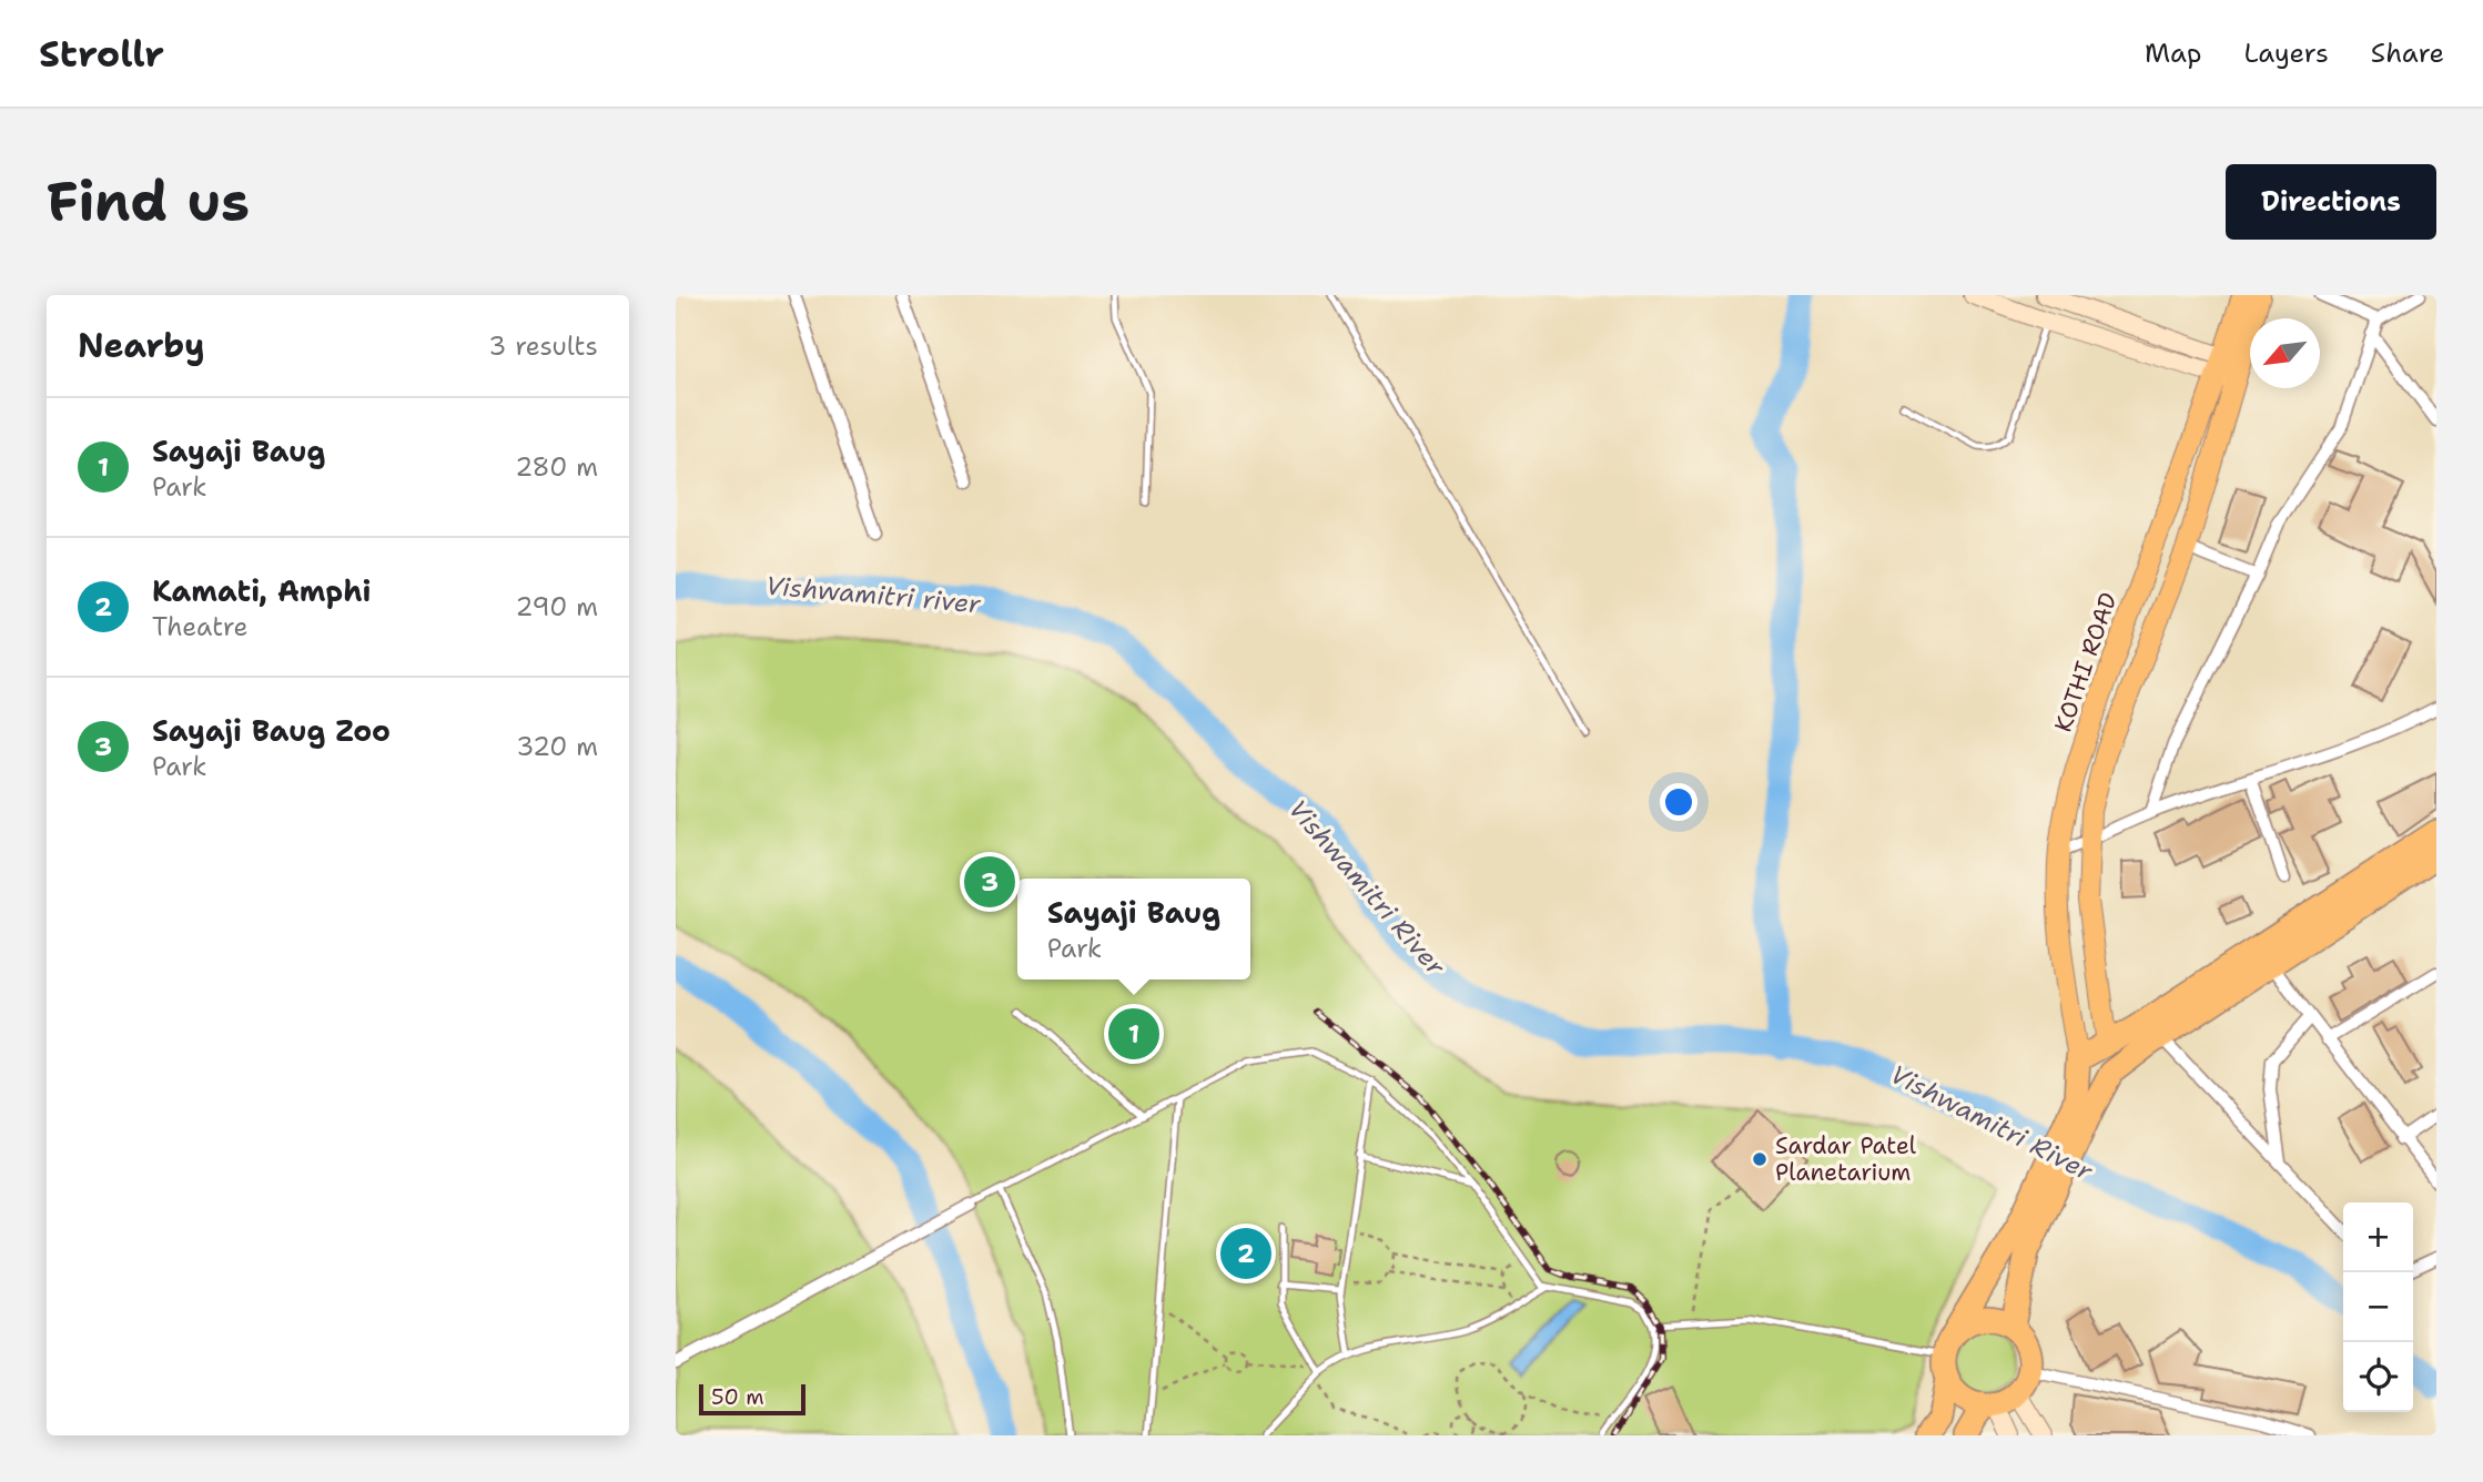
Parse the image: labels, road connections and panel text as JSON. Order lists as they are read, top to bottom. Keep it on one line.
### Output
{"streets":{"main road":["KOTHI ROAD"]},"water":["Vishwamitri river","Vishwamitri River"],"places":["Sardar Patel Planetarium"],"scale_bar":"50 m","north":"bottom left","page":{"header":"Strollr","nav":["Map","Layers","Share"],"buttons":"Directions","title":"Find us","heading":["Nearby","3 results"],"list":[{"mark":"1","name":"Sayaji Baug","note":"Park","value":"280 m"},{"mark":"2","name":"Kamati, Amphi","note":"Theatre","value":"290 m"},{"mark":"3","name":"Sayaji Baug Zoo","note":"Park","value":"320 m"}],"pins":["3","1","2"],"popup":["Sayaji Baug","Park"],"map_buttons":["+","−"],"scale":"50 m"}}
